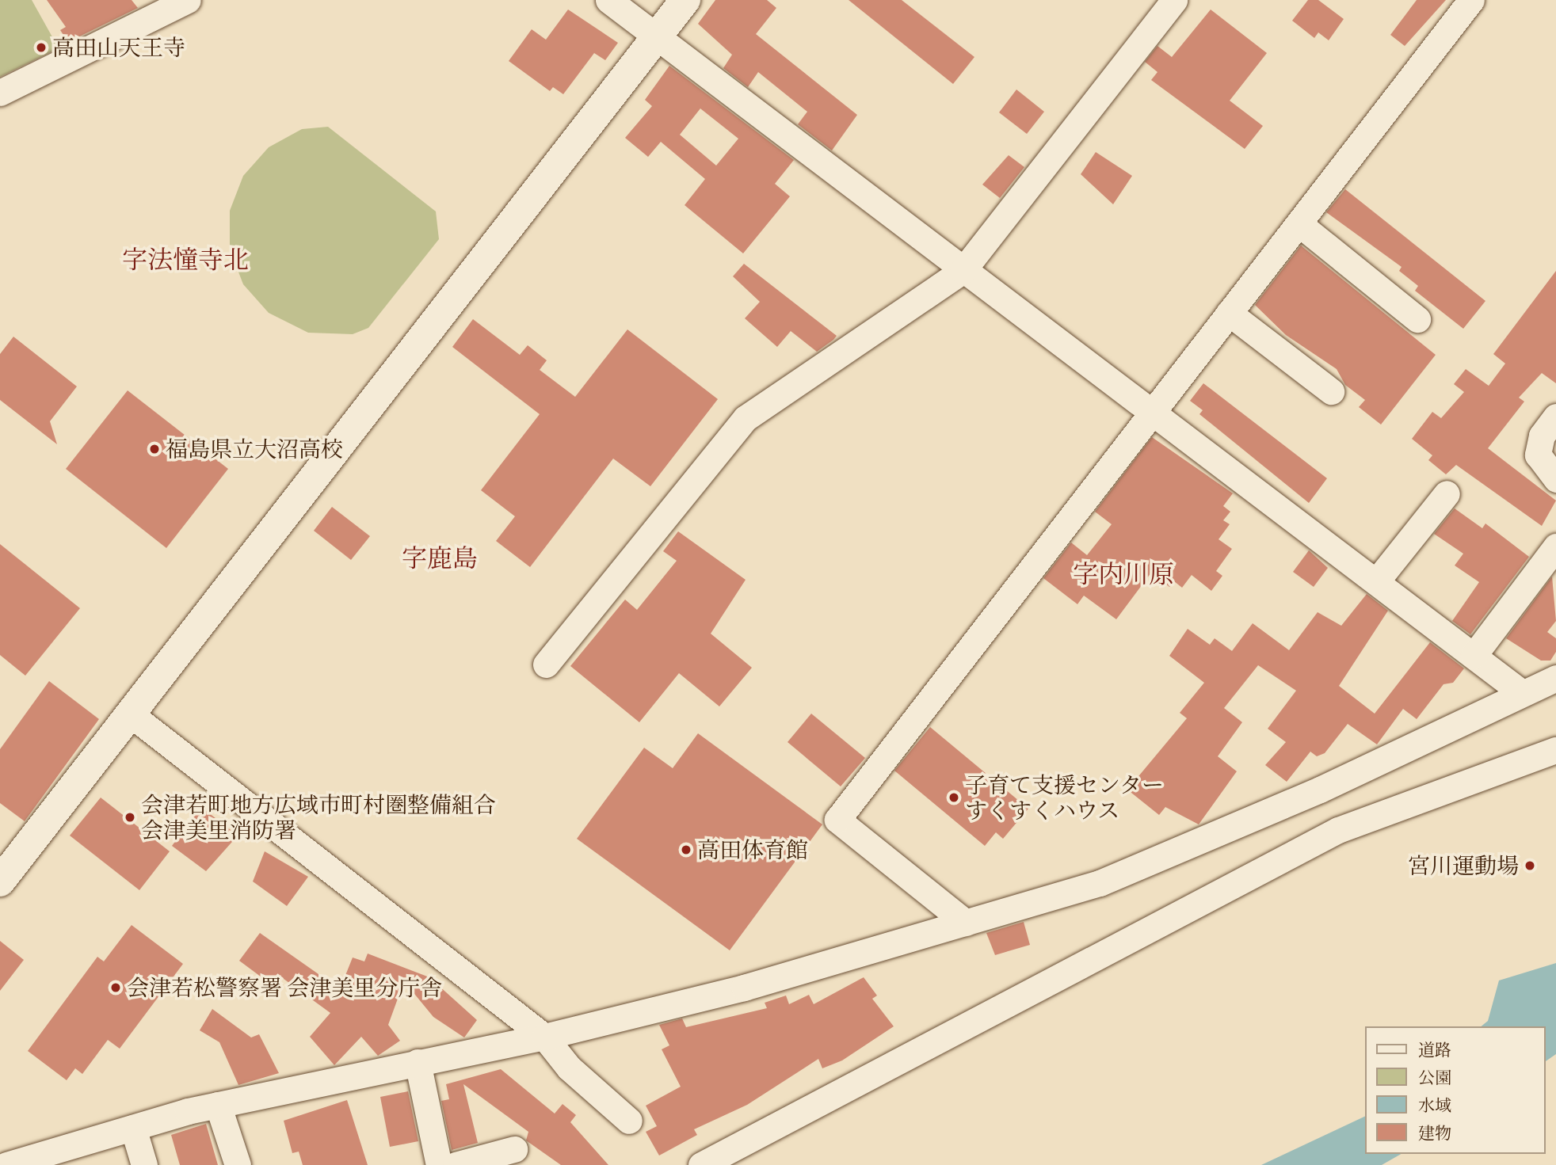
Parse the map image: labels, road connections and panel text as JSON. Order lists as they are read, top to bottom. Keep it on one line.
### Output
{"districts":["字法憧寺北","字鹿島","字内川原"],"places":["高田山天王寺","福島県立大沼高校","子育て支援センター すくすくハウス","会津若町地方広域市町村圏整備組合 会津美里消防署","高田体育館","宮川運動場","会津若松警察署 会津美里分庁舎"],"legend":["道路","公園","水域","建物"]}
